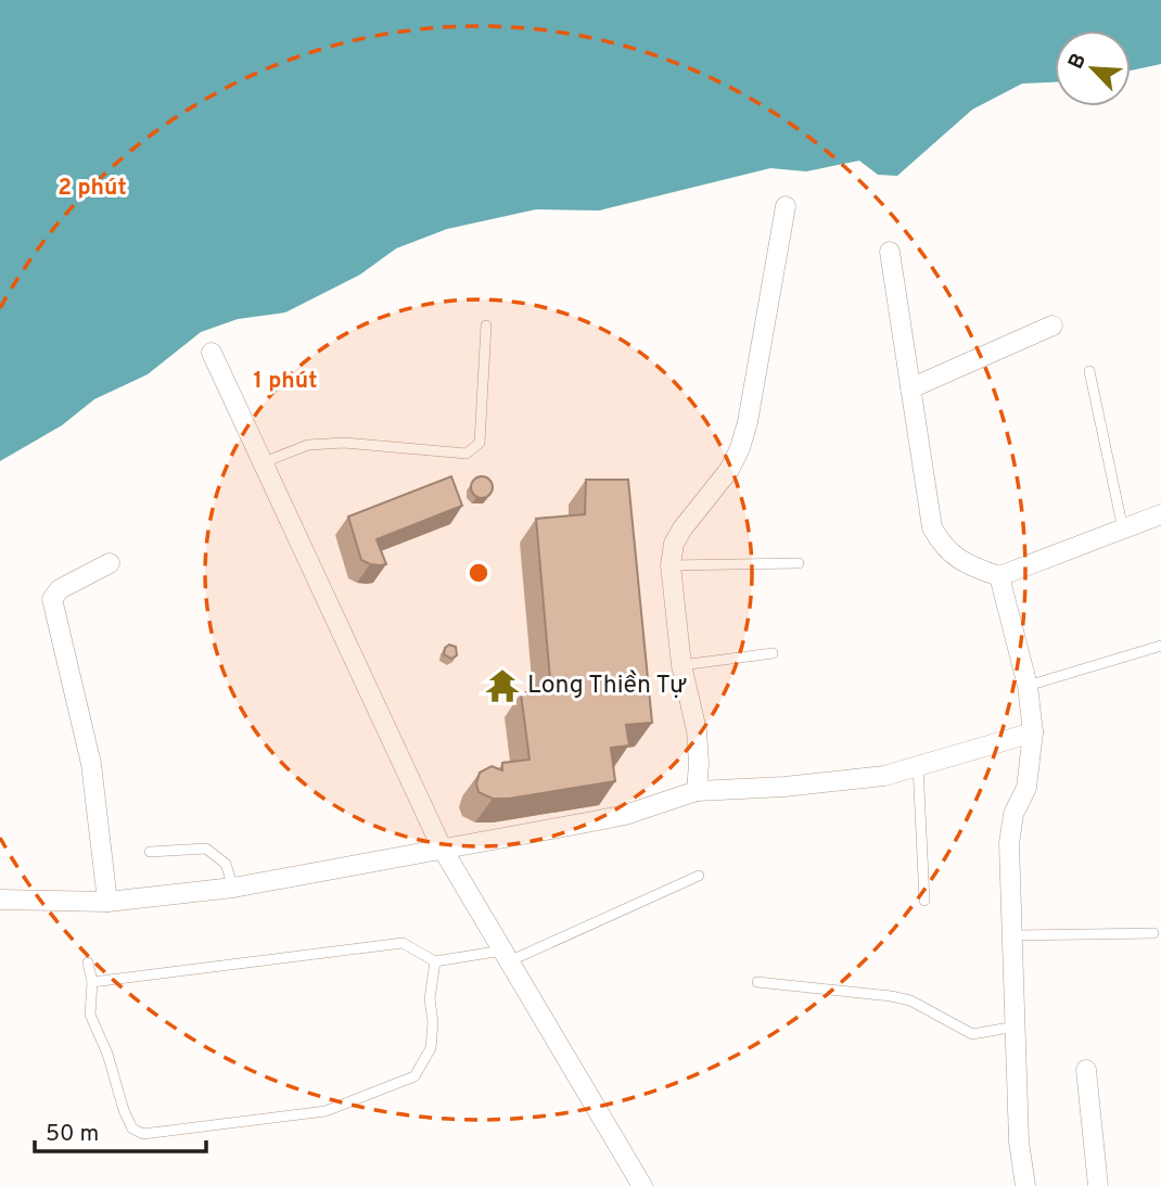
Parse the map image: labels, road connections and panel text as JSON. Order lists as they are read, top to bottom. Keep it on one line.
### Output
{"places":{"temple":["Long Thiền Tự"]},"scale_bar":"50 m","north":"top left","rings":["2 phút","1 phút"]}
